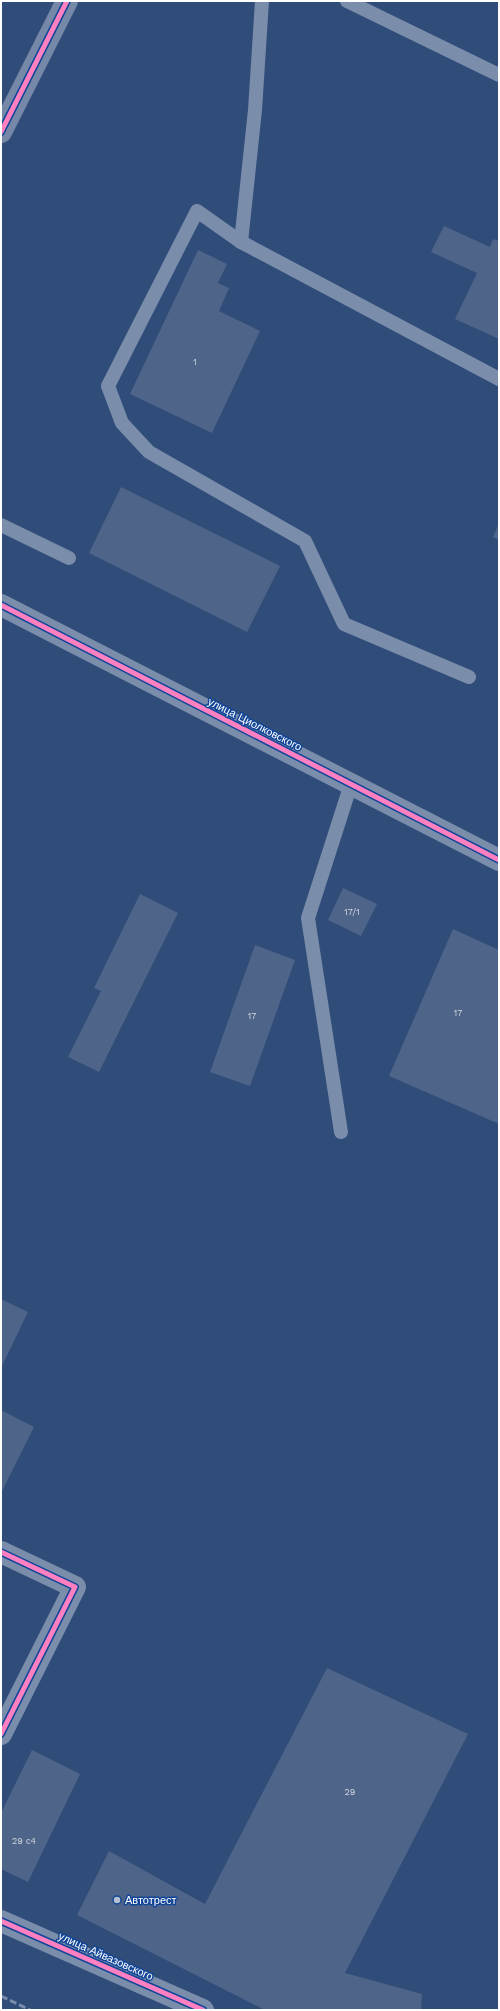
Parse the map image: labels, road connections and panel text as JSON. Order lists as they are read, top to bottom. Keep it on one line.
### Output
{"streets":{"street":["улица Циолковского","улица Айвазовского"]},"places":["Автотрест"],"house_numbers":["1","17/1","17","17","29","29 с4"]}
